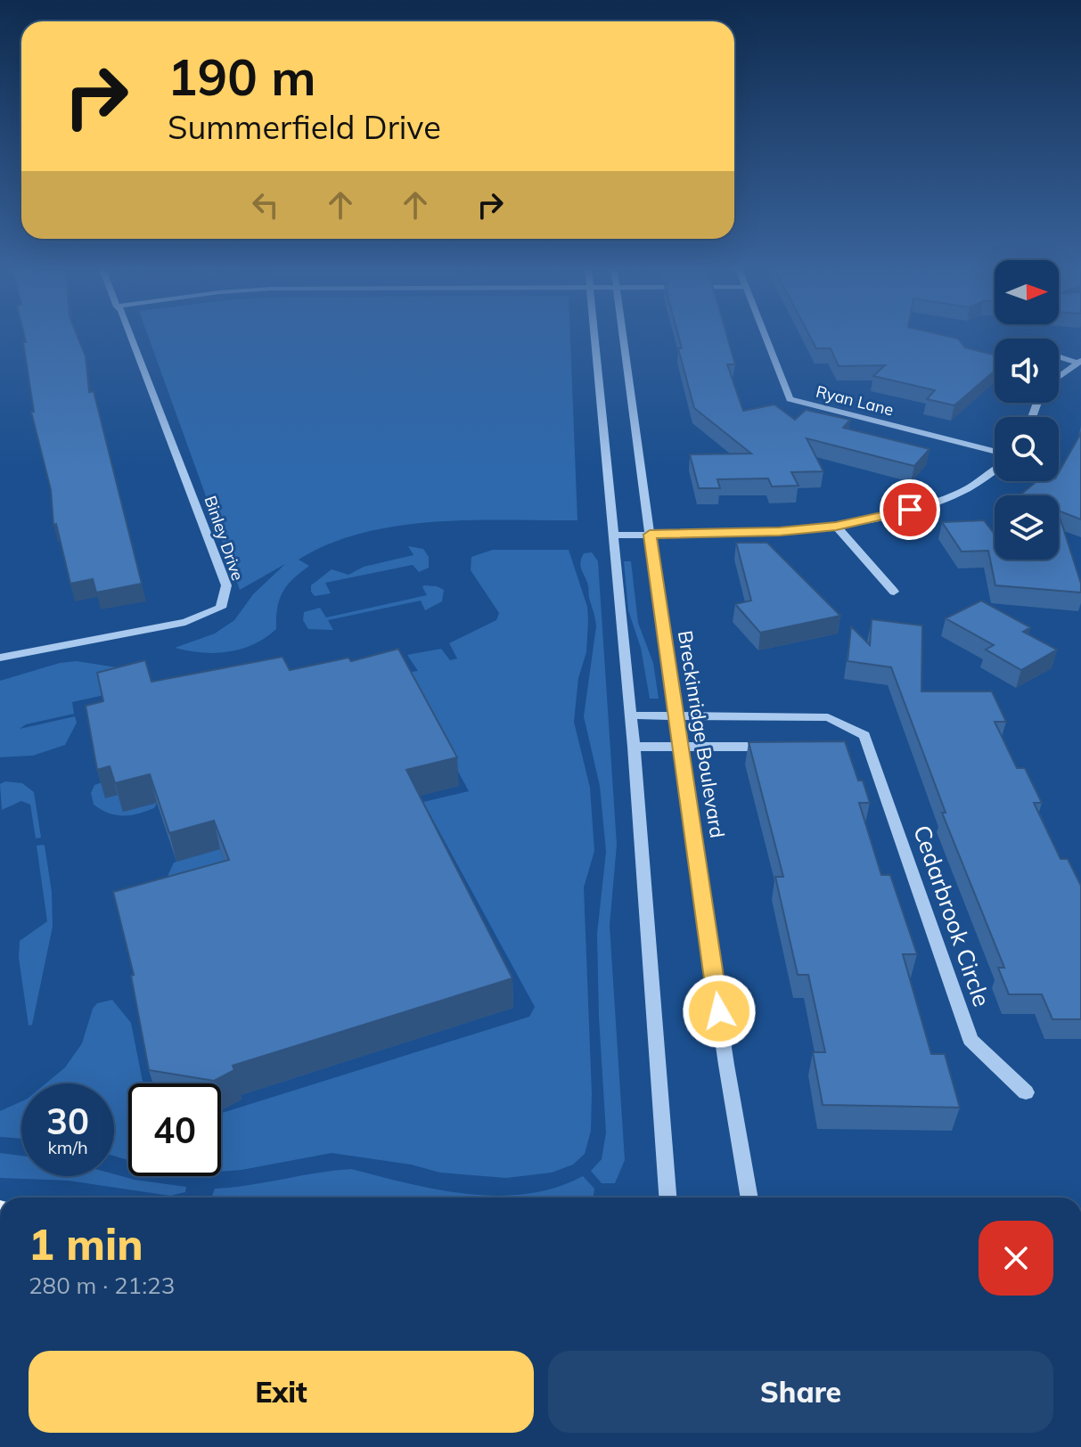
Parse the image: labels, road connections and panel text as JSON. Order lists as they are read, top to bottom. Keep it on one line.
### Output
{"streets":{"street":["Ryan Lane","Binley Drive","Breckinridge Boulevard","Cedarbrook Circle"]},"crossings":[["Breckinridge Boulevard","Cedarbrook Circle"]],"north":"right","page":{"turn":["190 m","Summerfield Drive"],"speed":"30 km/h","limit":"40","heading":["1 min","280 m · 21:23"],"buttons":["Exit","Share"]}}
